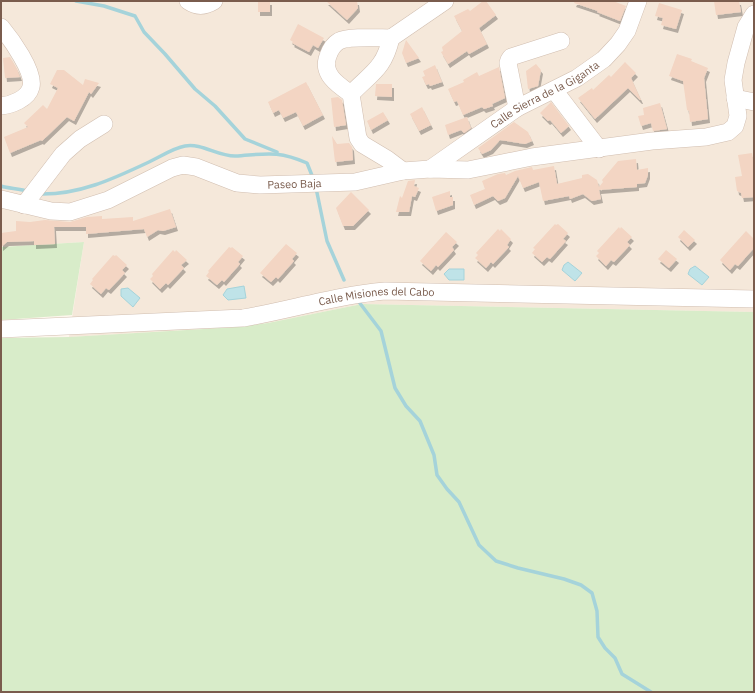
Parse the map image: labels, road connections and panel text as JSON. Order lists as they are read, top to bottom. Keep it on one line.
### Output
{"streets":{"street":["Calle Sierra de la Giganta","Paseo Baja","Calle Misiones del Cabo"]},"crossings":[["Calle Sierra de la Giganta","Paseo Baja"]]}
